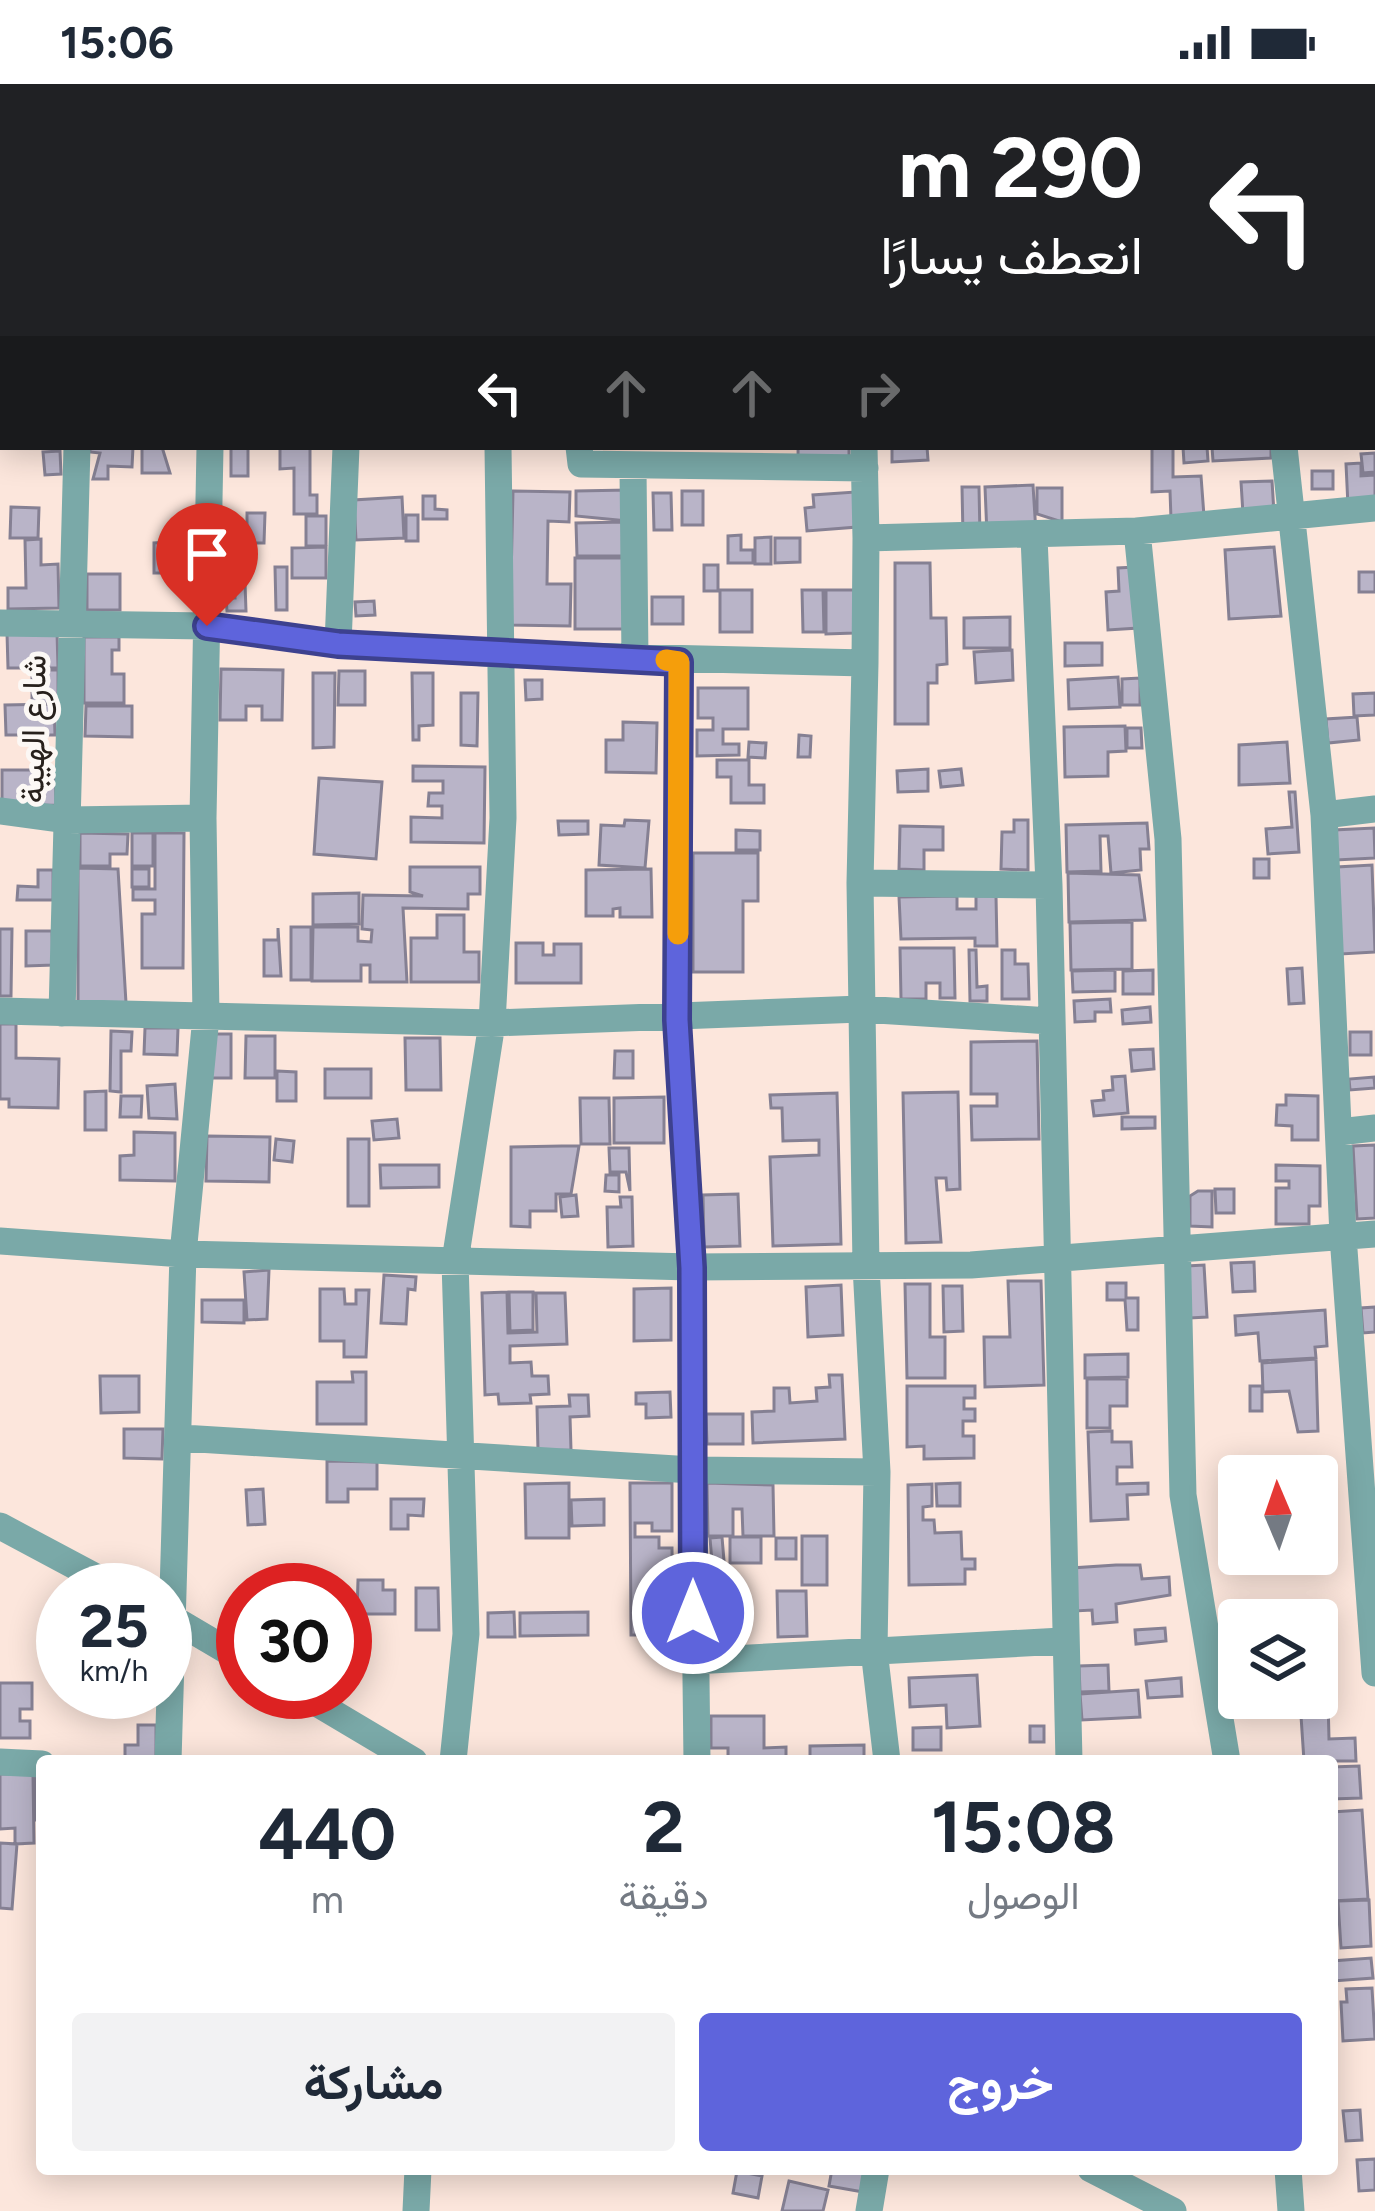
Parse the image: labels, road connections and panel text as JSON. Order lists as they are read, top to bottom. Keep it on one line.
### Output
{"streets":{"street":["شارع الهيبة"]},"north":"top","page":{"status":"15:06","turn":["290 m","انعطف يسارًا"],"speed":"25 km/h","limit":"30","eta":["15:08","الوصول","2","دقيقة","440","m"],"buttons":["خروج","مشاركة"]}}
